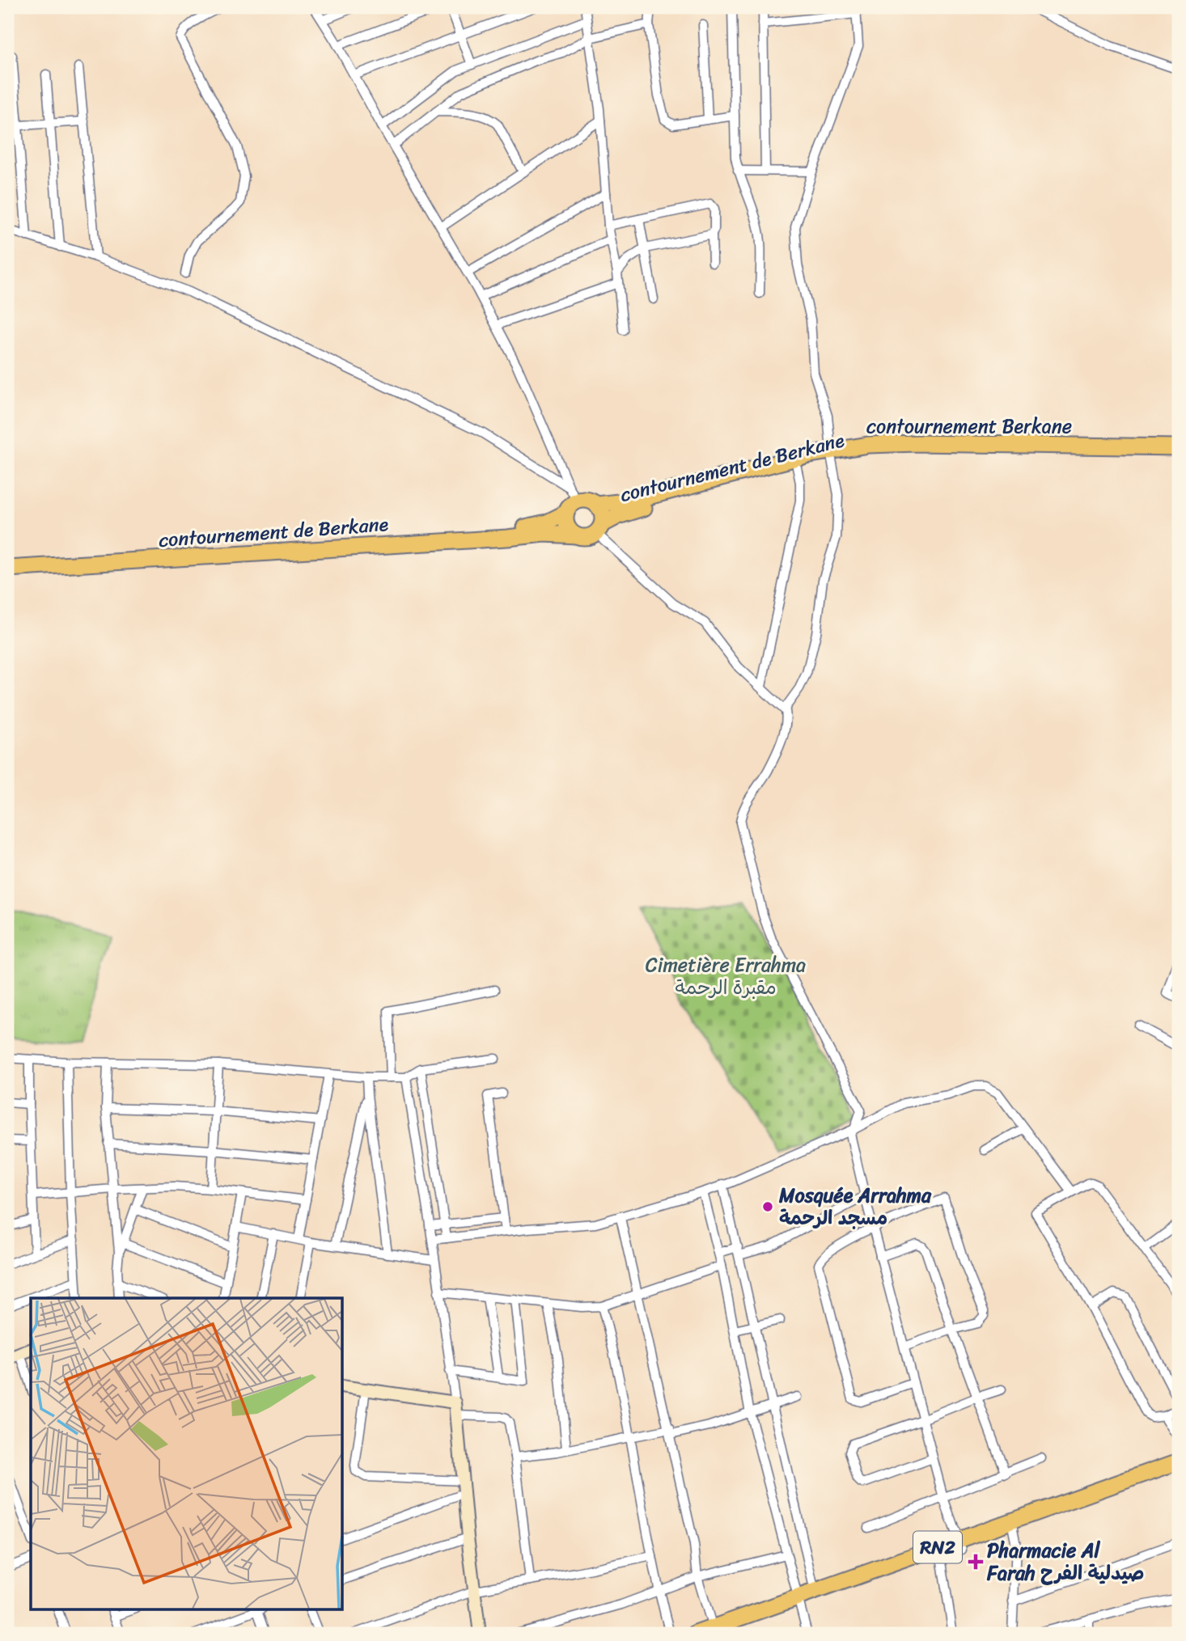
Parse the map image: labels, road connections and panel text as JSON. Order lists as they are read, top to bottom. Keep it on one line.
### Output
{"streets":{"highway":["contournement Berkane","contournement de Berkane","RN2"]},"crossings":[["contournement Berkane","contournement de Berkane"]],"parks":["Cimetière Errahma مقبرة الرحمة"],"places":{"other":["Mosquée Arrahma مسجد الرحمة"],"health":["Pharmacie Al Farah صيدلية الفرح"]}}
